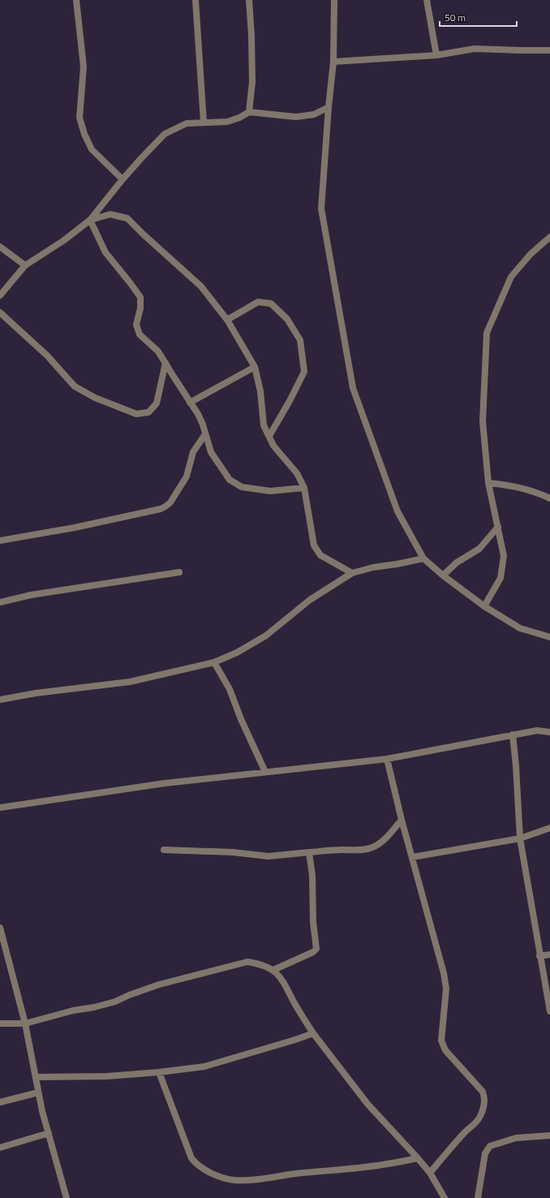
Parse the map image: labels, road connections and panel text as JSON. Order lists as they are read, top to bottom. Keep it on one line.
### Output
{"scale_bar":"50 m"}
